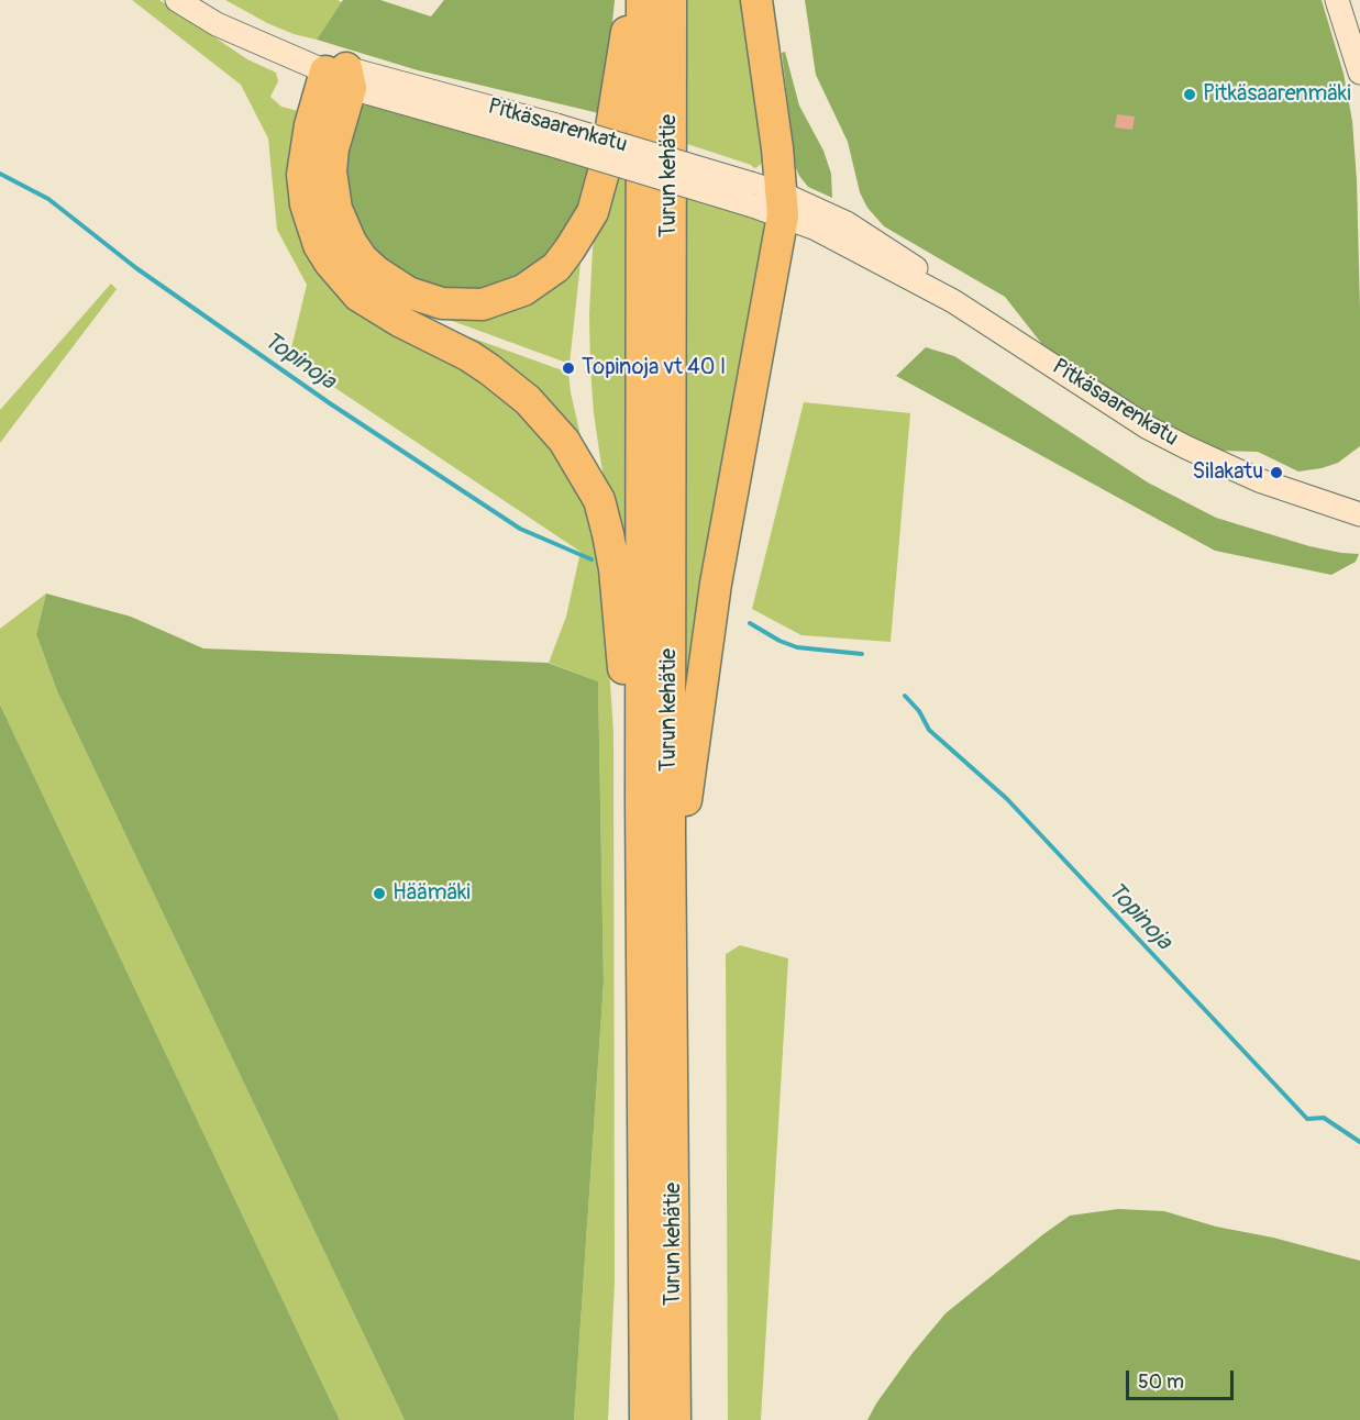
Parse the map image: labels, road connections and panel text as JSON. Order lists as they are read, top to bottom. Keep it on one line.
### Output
{"streets":{"highway":["Turun kehätie"],"street":["Pitkäsaarenkatu"]},"water":["Topinoja"],"places":["Pitkäsaarenmäki","Topinoja vt 40 I","Silakatu","Häämäki"],"scale_bar":"50 m"}
